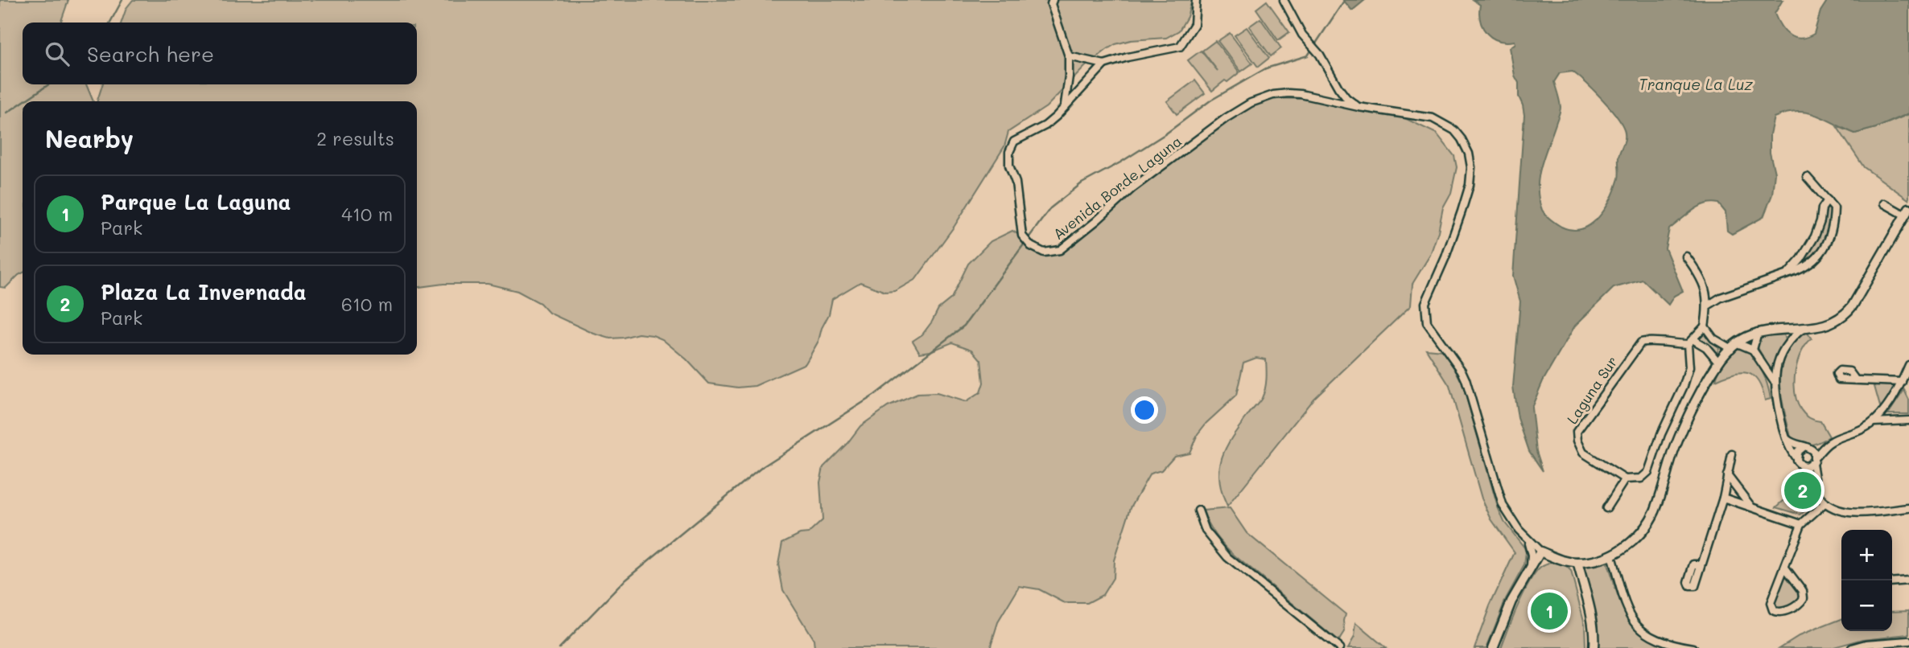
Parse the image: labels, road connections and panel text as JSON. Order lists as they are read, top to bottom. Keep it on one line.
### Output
{"streets":{"street":["Avenida Borde Laguna","Laguna Sur"]},"water":["Tranque La Luz"],"page":{"search":"Search here","heading":["Nearby","2 results"],"list":[{"mark":"1","name":"Parque La Laguna","note":"Park","value":"410 m"},{"mark":"2","name":"Plaza La Invernada","note":"Park","value":"610 m"}],"pins":["2","1"],"map_buttons":["+","−"]}}
